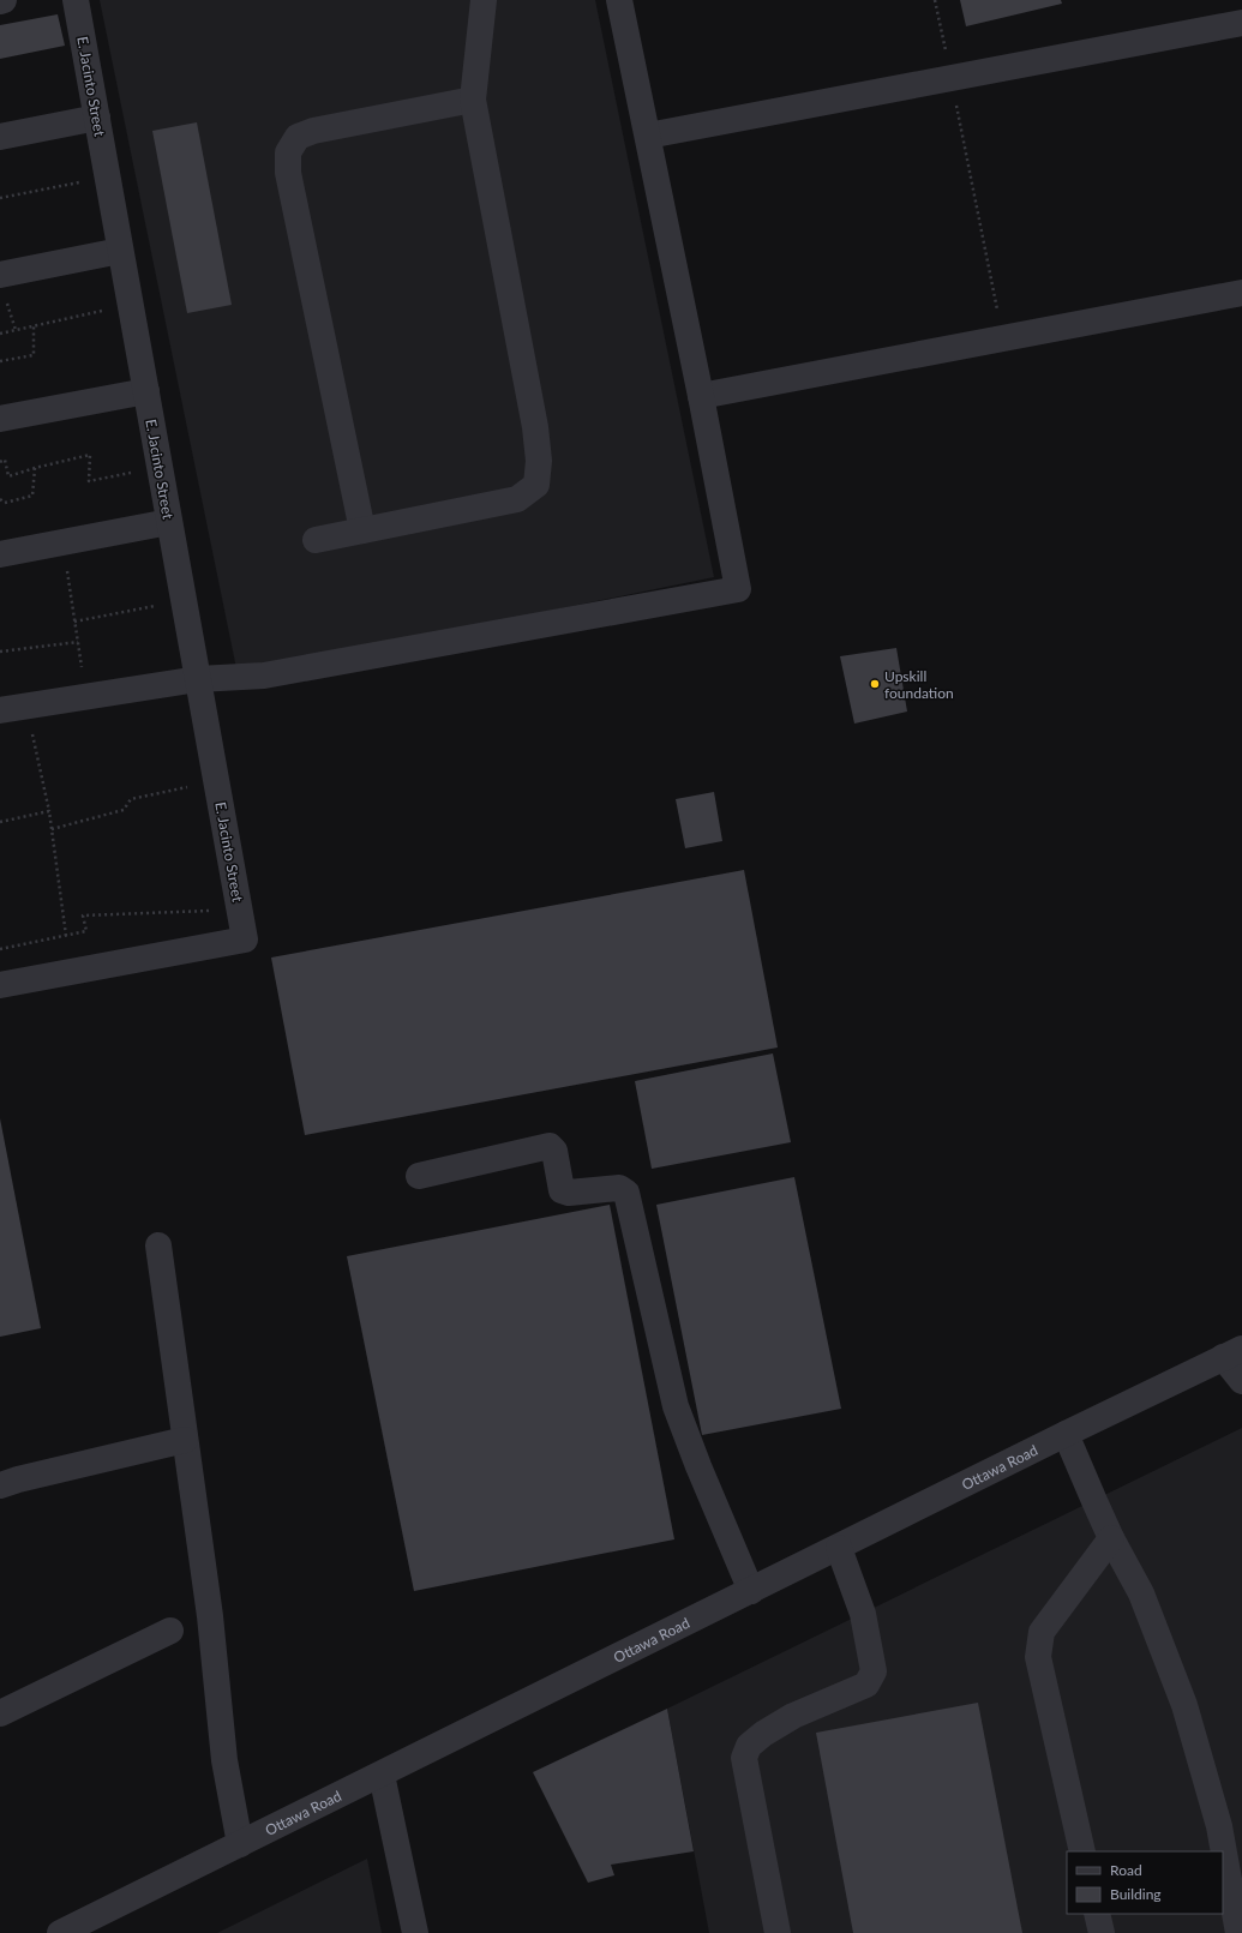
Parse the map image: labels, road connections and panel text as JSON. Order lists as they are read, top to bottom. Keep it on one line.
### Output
{"streets":{"street":["E. Jacinto Street","Ottawa Road"]},"places":["Upskill foundation"],"legend":["Road","Building"]}
